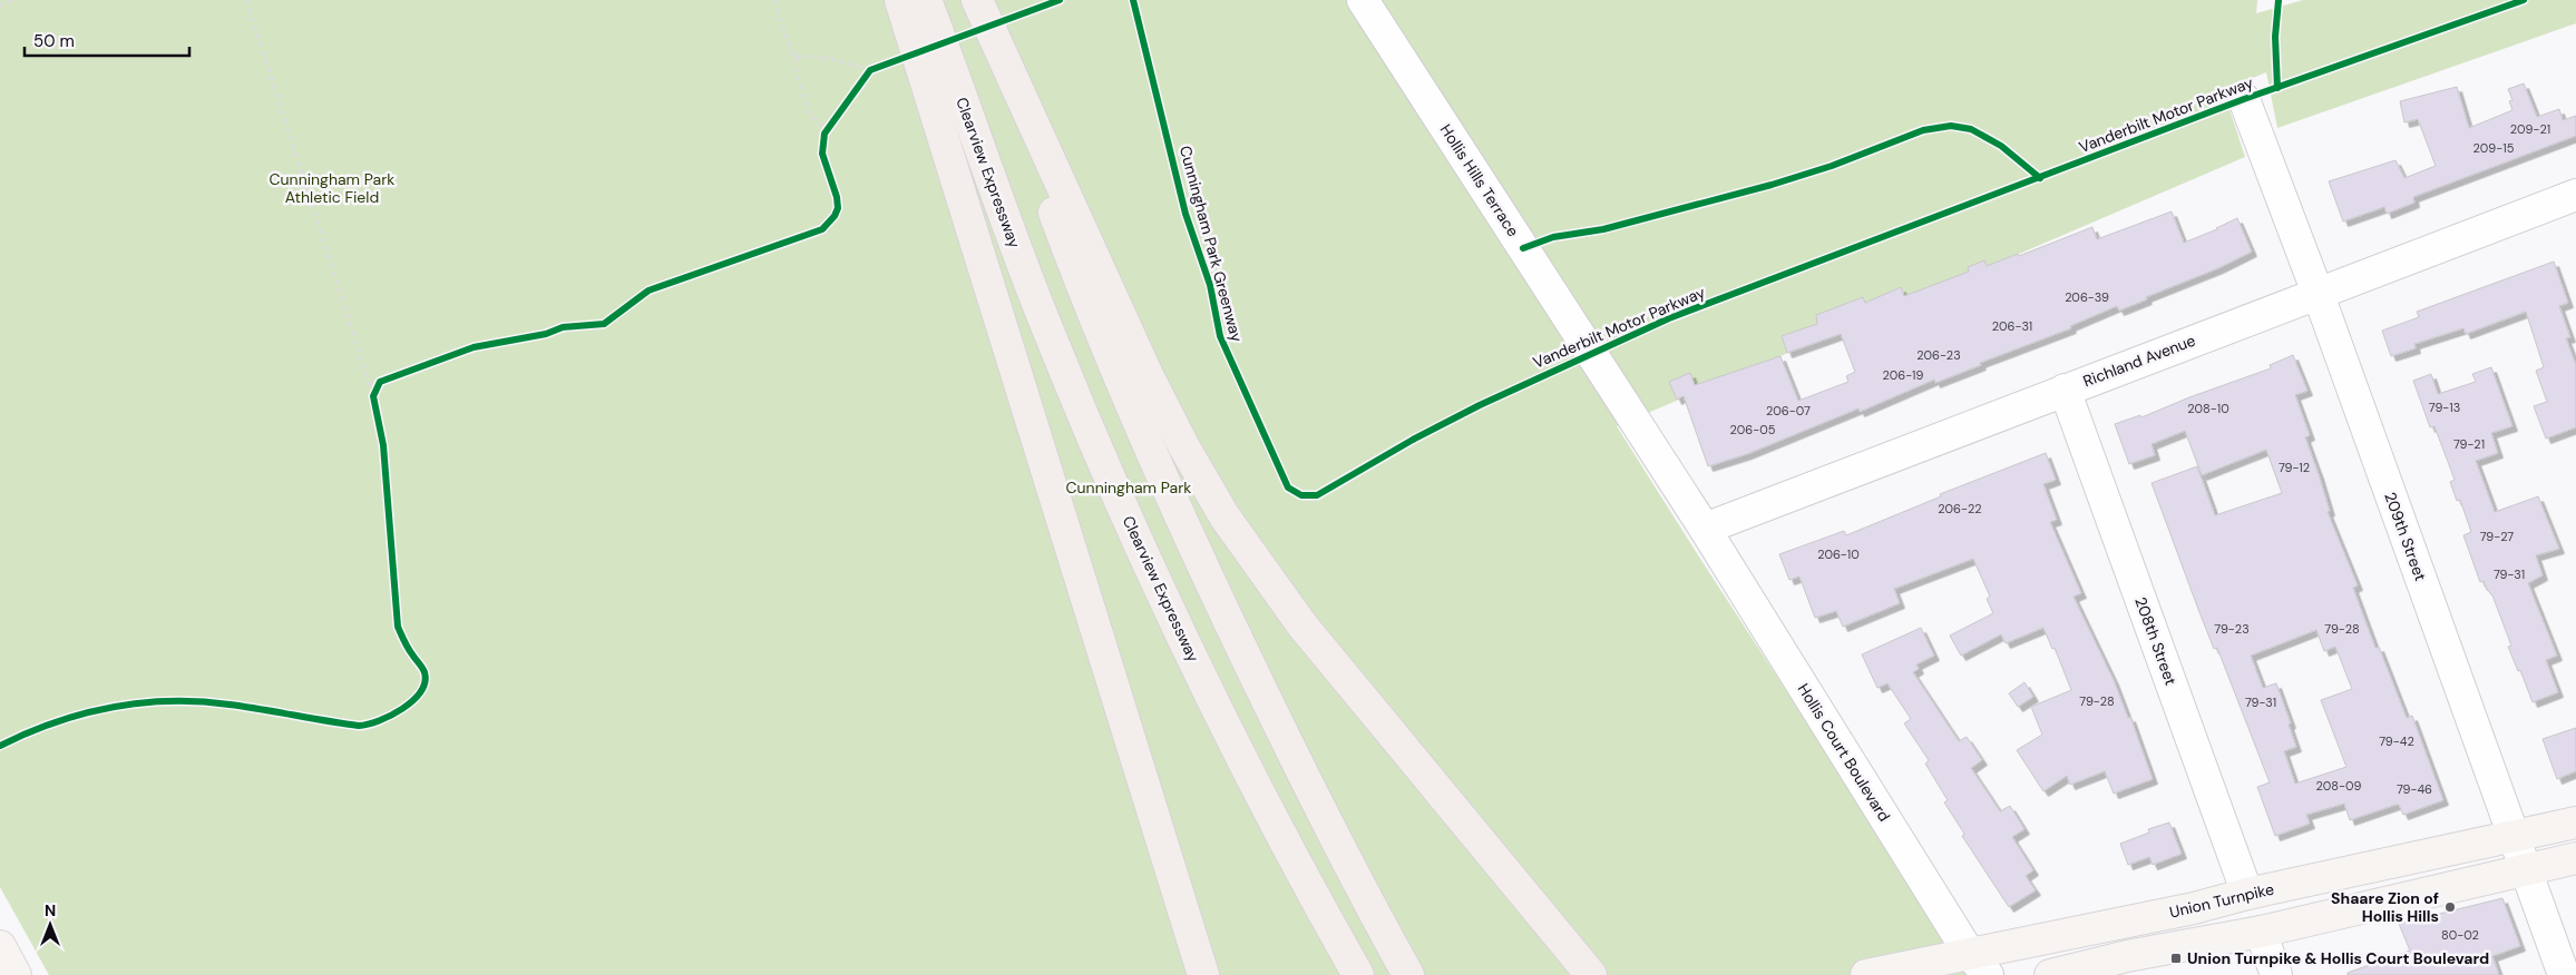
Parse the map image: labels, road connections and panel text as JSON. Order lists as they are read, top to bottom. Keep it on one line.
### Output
{"streets":{"highway":["Clearview Expressway"],"main road":["Union Turnpike"],"street":["Hollis Hills Terrace","Richland Avenue","209th Street","208th Street","Hollis Court Boulevard"],"cycle path":["Vanderbilt Motor Parkway"]},"crossings":[["Hollis Hills Terrace","Richland Avenue"],["Hollis Hills Terrace","Hollis Court Boulevard"],["Richland Avenue","209th Street"],["Richland Avenue","208th Street"],["Richland Avenue","Hollis Court Boulevard"],["209th Street","Union Turnpike"],["208th Street","Union Turnpike"],["Hollis Court Boulevard","Union Turnpike"]],"parks":["Cunningham Park Athletic Field","Cunningham Park"],"places":{"other":["Shaare Zion of Hollis Hills"],"transit":["Union Turnpike & Hollis Court Boulevard"]},"house_numbers":["209-21","209-15","206-39","206-31","206-23","206-19","79-13","208-10","206-07","206-05","79-21","79-12","206-22","79-27","206-10","79-31","79-23","79-28","79-28","79-31","79-42","208-09","79-46","80-02"],"scale_bar":"50 m","north":"top"}
